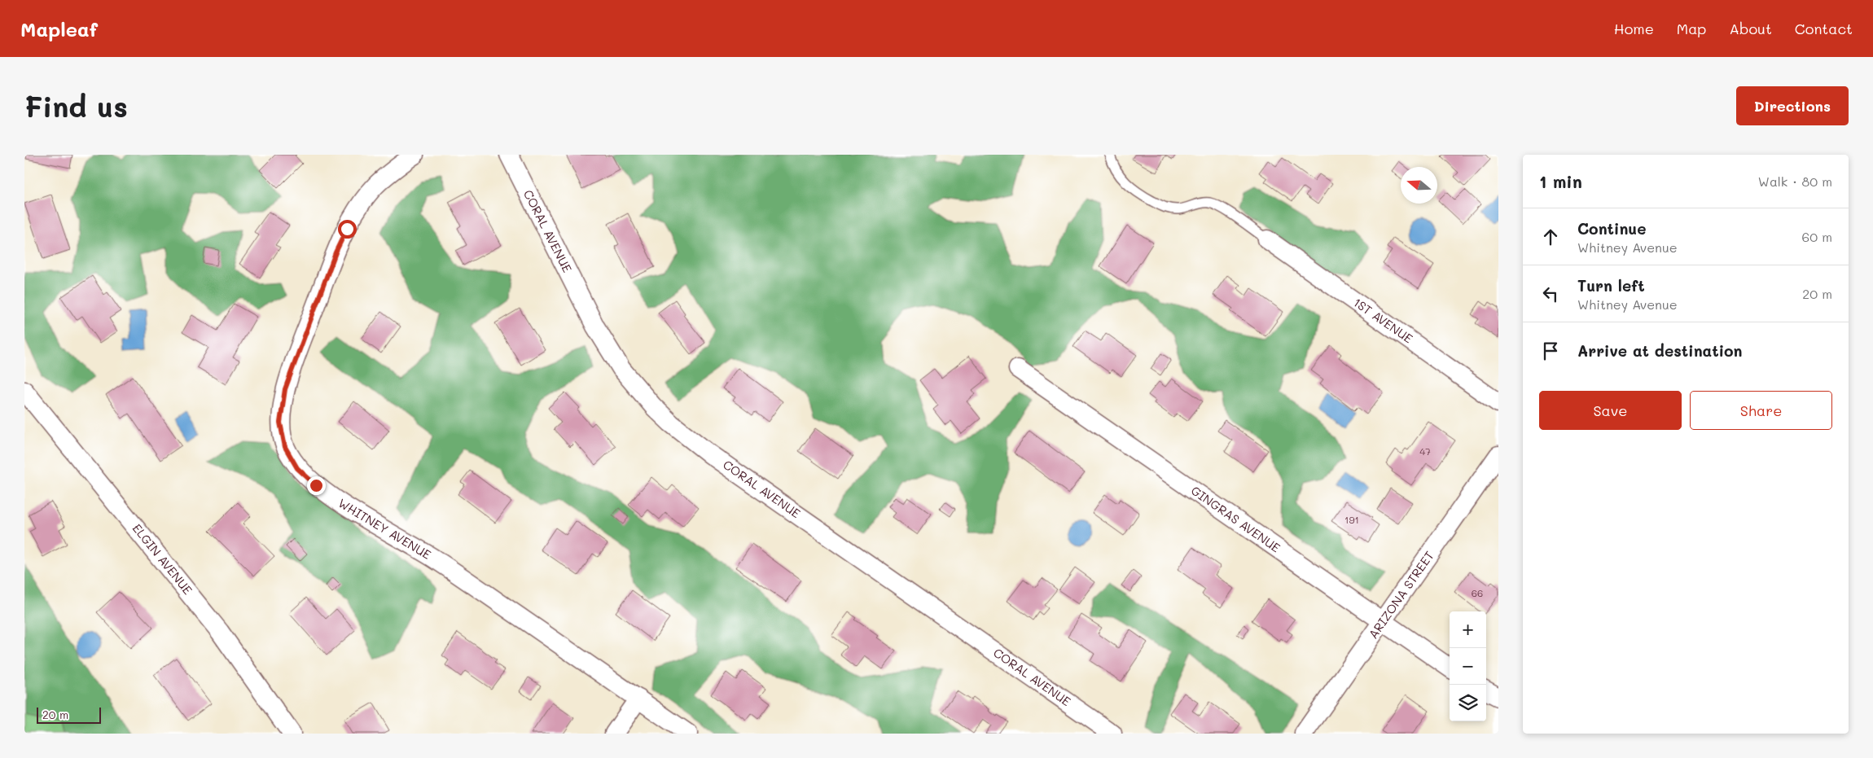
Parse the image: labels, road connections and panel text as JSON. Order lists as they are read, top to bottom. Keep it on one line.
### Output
{"streets":{"street":["CORAL AVENUE","1ST AVENUE","GINGRAS AVENUE","WHITNEY AVENUE","ELGIN AVENUE","ARIZONA STREET"]},"crossings":[["GINGRAS AVENUE","ARIZONA STREET"]],"house_numbers":["47","191","66"],"scale_bar":"20 m","north":"left","page":{"header":"Mapleaf","nav":["Home","Map","About","Contact"],"buttons":["Directions",["Save","Share"]],"title":"Find us","heading":["1 min","Walk · 80 m"],"list":[["Continue","Whitney Avenue","60 m"],["Turn left","Whitney Avenue","20 m"],"Arrive at destination"],"map_buttons":["+","−"],"scale":"20 m"}}
